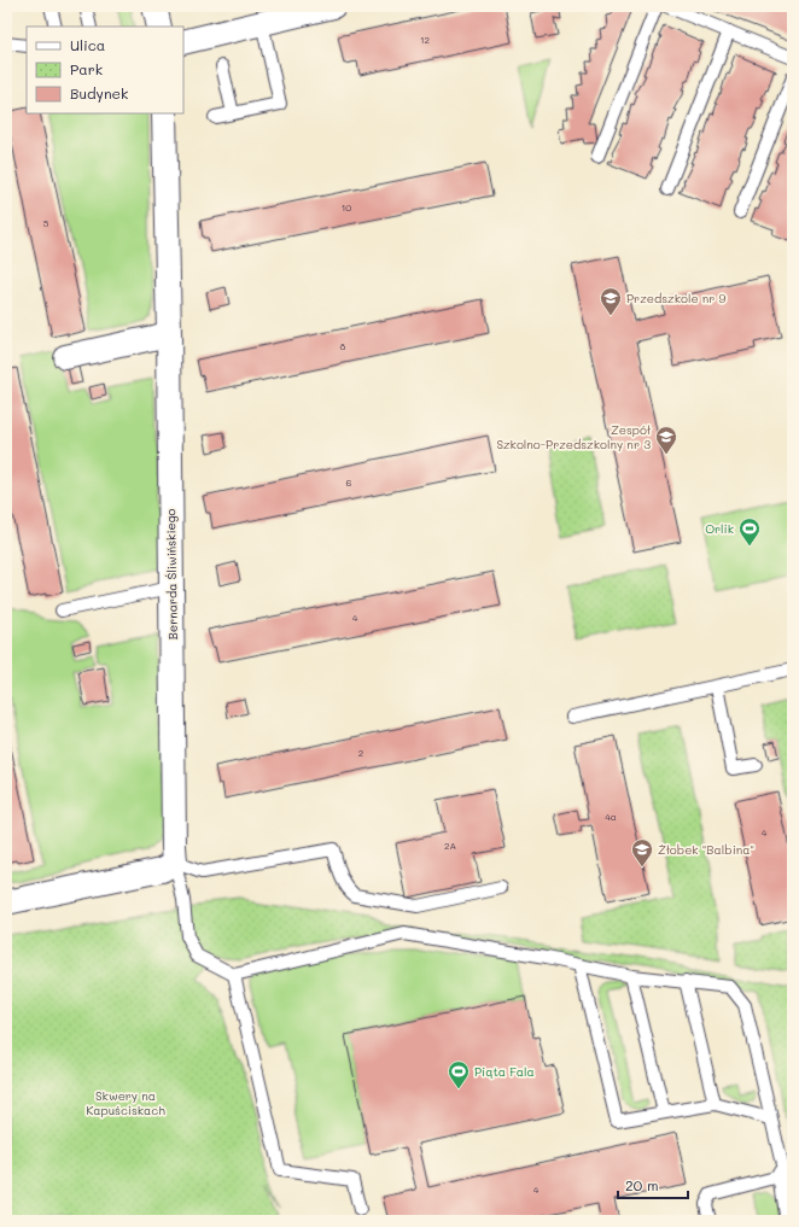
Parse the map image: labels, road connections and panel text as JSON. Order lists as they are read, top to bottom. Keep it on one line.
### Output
{"streets":{"street":["Bernarda Śliwińskiego"]},"parks":["Skwery na Kapuściskach"],"places":{"school or university":["Przedszkole nr 9","Zespół Szkolno-Przedszkolny nr 3","Żłobek \"Balbina\""],"sports":["Orlik","Piąta Fala"]},"house_numbers":["12","10","5","8","6","4","2","4a","4","2A","4"],"legend":["Ulica","Park","Budynek"],"scale_bar":"20 m"}
